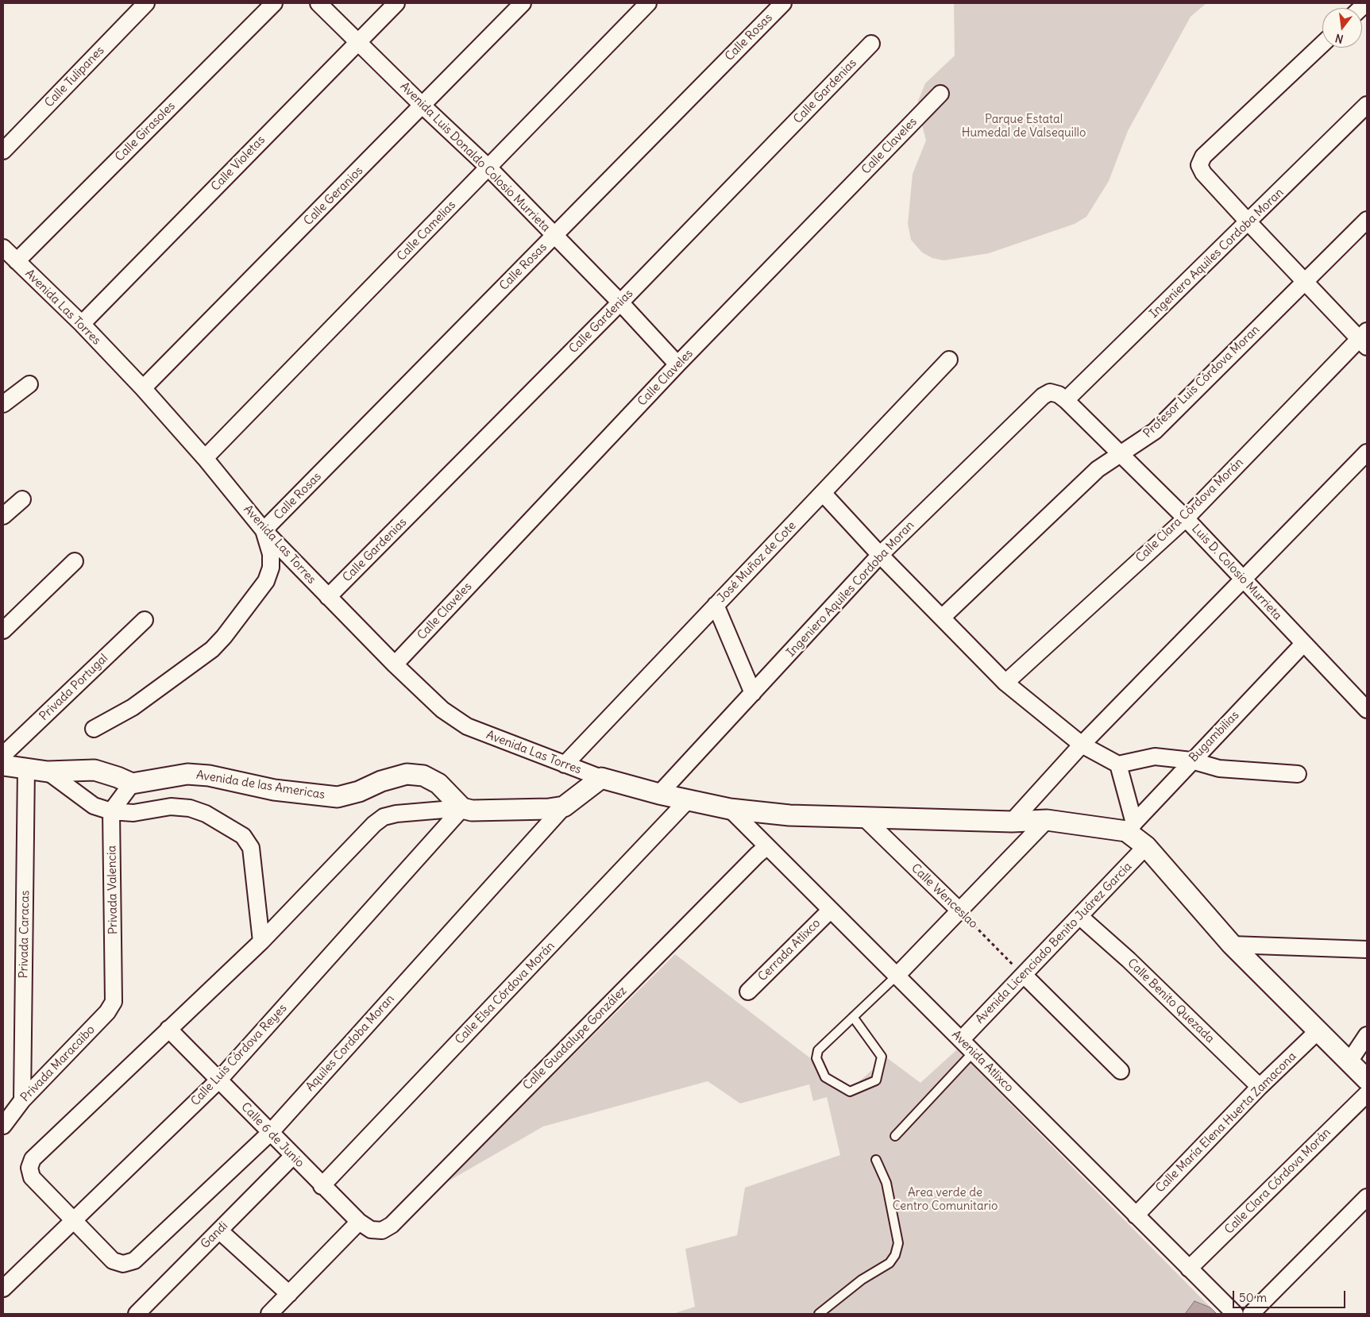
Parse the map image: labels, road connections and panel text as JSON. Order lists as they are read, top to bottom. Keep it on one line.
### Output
{"streets":{"street":["Calle Rosas","Calle Tulipanes","Calle Gardenias","Calle Girasoles","Calle Claveles","Avenida Luis Donaldo Colosio Murrieta","Calle Violetas","Calle Geranios","Calle Camelias","Ingeniero Aquiles Cordoba Moran","Avenida Las Torres","Profesor Luis Córdova Moran","Calle Clara Córdova Morán","José Muñoz de Cote","Luis D. Colosio Murrieta","Privada Portugal","Bugambilias","Avenida de las Americas","Privada Valencia","Calle Wenceslao","Privada Caracas","Avenida Licenciado Benito Juárez García","Cerrada Atlixco","Calle Elsa Córdova Morán","Calle Benito Quezada","Calle Guadalupe González","Aquiles Cordoba Moran","Calle Luis Córdova Reyes","Avenida Atlixco","Privada Maracaibo","Calle María Elena Huerta Zamacona","Calle 6 de Junio","Gandi"]},"crossings":[["Calle Rosas","Avenida Luis Donaldo Colosio Murrieta"],["Calle Rosas","Avenida Las Torres"],["Calle Gardenias","Avenida Luis Donaldo Colosio Murrieta"],["Calle Gardenias","Avenida Las Torres"],["Calle Girasoles","Avenida Las Torres"],["Calle Claveles","Avenida Luis Donaldo Colosio Murrieta"],["Calle Claveles","Avenida Las Torres"],["Avenida Luis Donaldo Colosio Murrieta","Calle Violetas"],["Avenida Luis Donaldo Colosio Murrieta","Calle Geranios"],["Avenida Luis Donaldo Colosio Murrieta","Calle Camelias"],["Calle Violetas","Avenida Las Torres"],["Calle Geranios","Avenida Las Torres"],["Calle Camelias","Avenida Las Torres"],["Ingeniero Aquiles Cordoba Moran","Luis D. Colosio Murrieta"],["Avenida Las Torres","José Muñoz de Cote"],["Avenida Las Torres","Aquiles Cordoba Moran"],["Profesor Luis Córdova Moran","Luis D. Colosio Murrieta"],["Calle Clara Córdova Morán","Luis D. Colosio Murrieta"],["Calle Clara Córdova Morán","Avenida Atlixco"],["Luis D. Colosio Murrieta","Bugambilias"],["Avenida de las Americas","Calle Luis Córdova Reyes"],["Privada Valencia","Privada Maracaibo"],["Calle Wenceslao","Avenida Licenciado Benito Juárez García"],["Privada Caracas","Privada Maracaibo"],["Avenida Licenciado Benito Juárez García","Calle Benito Quezada"],["Avenida Licenciado Benito Juárez García","Avenida Atlixco"],["Cerrada Atlixco","Avenida Atlixco"],["Calle Elsa Córdova Morán","Calle 6 de Junio"],["Calle Benito Quezada","Calle María Elena Huerta Zamacona"],["Calle Guadalupe González","Avenida Atlixco"],["Calle Guadalupe González","Calle 6 de Junio"],["Aquiles Cordoba Moran","Calle Luis Córdova Reyes"],["Aquiles Cordoba Moran","Calle 6 de Junio"],["Calle Luis Córdova Reyes","Calle 6 de Junio"],["Avenida Atlixco","Calle María Elena Huerta Zamacona"],["Calle 6 de Junio","Gandi"]],"parks":["Parque Estatal Humedal de Valsequillo","Area verde de Centro Comunitario"],"scale_bar":"50 m","north":"bottom"}
